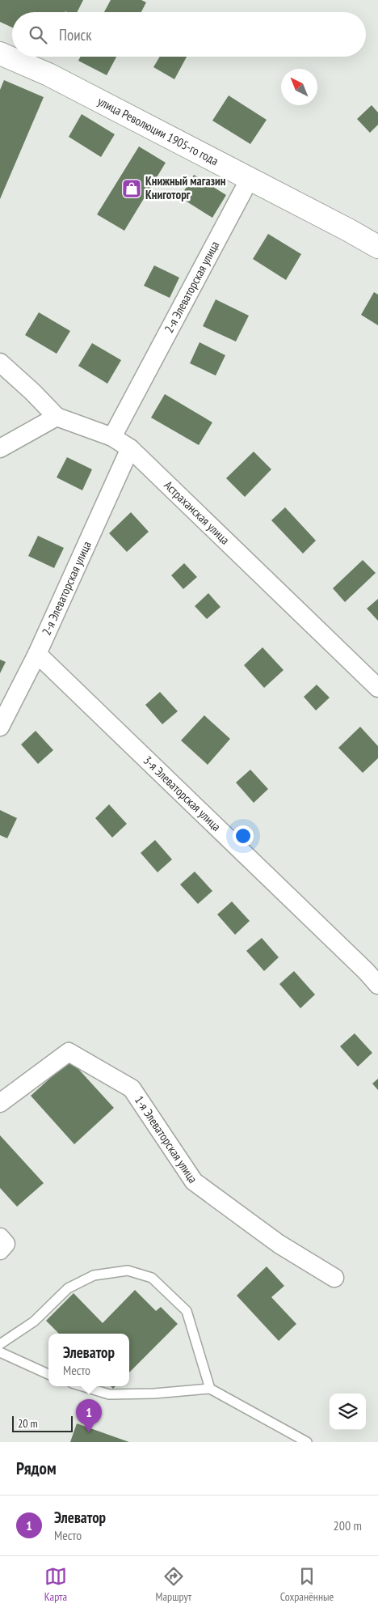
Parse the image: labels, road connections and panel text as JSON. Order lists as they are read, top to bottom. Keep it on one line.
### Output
{"streets":{"street":["улица Революции 1905-го года","2-я Элеваторская улица","Астраханская улица","3-я Элеваторская улица","1-я Элеваторская улица"]},"crossings":[["улица Революции 1905-го года","2-я Элеваторская улица"],["2-я Элеваторская улица","Астраханская улица"],["2-я Элеваторская улица","3-я Элеваторская улица"]],"places":{"shop":["Книжный магазин Книготорг"]},"scale_bar":"20 m","north":"top left","page":{"search":"Поиск","popup":["Элеватор","Место"],"pins":"1","scale":"20 m","heading":"Рядом","list":[{"mark":"1","name":"Элеватор","note":"Место","value":"200 m"}],"nav":["Карта","Маршрут","Сохранённые"]}}
